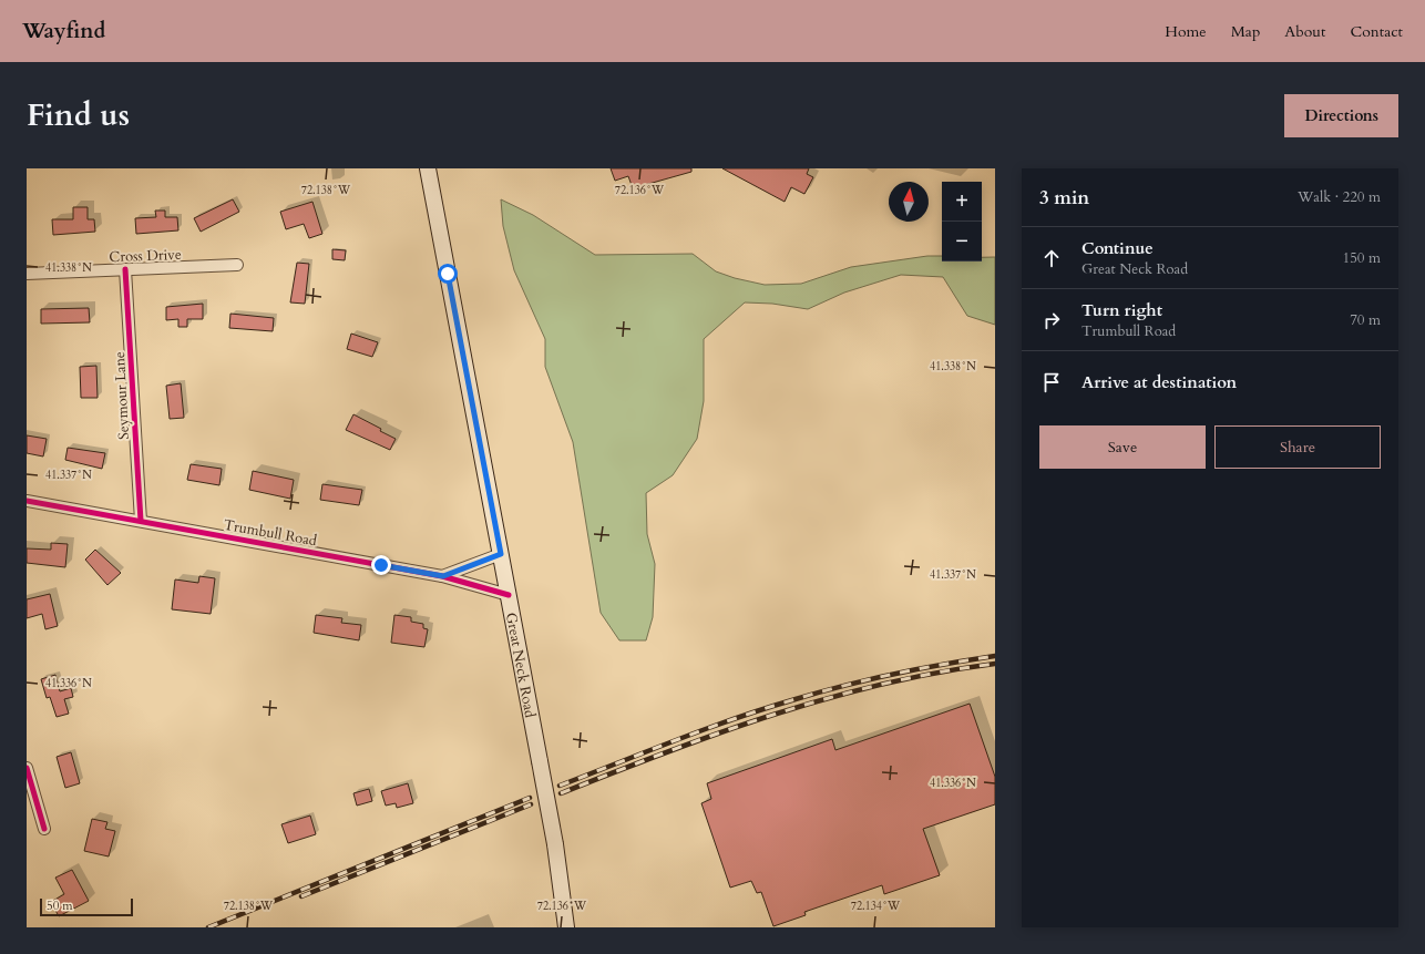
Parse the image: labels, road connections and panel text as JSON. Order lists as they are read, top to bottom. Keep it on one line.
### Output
{"streets":{"main road":["Great Neck Road"],"street":["Cross Drive","Seymour Lane","Trumbull Road"]},"crossings":[["Cross Drive","Seymour Lane"],["Seymour Lane","Trumbull Road"],["Trumbull Road","Great Neck Road"]],"scale_bar":"50 m","north":"top","page":{"header":"Wayfind","nav":["Home","Map","About","Contact"],"title":"Find us","buttons":["Directions",["Save","Share"]],"heading":["3 min","Walk · 220 m"],"map_buttons":["+","−"],"list":[["Continue","Great Neck Road","150 m"],["Turn right","Trumbull Road","70 m"],"Arrive at destination"],"scale":"50 m"},"coordinates":["72.138°W","72.136°W","41.338°N","41.337°N","41.336°N","72.134°W"]}
